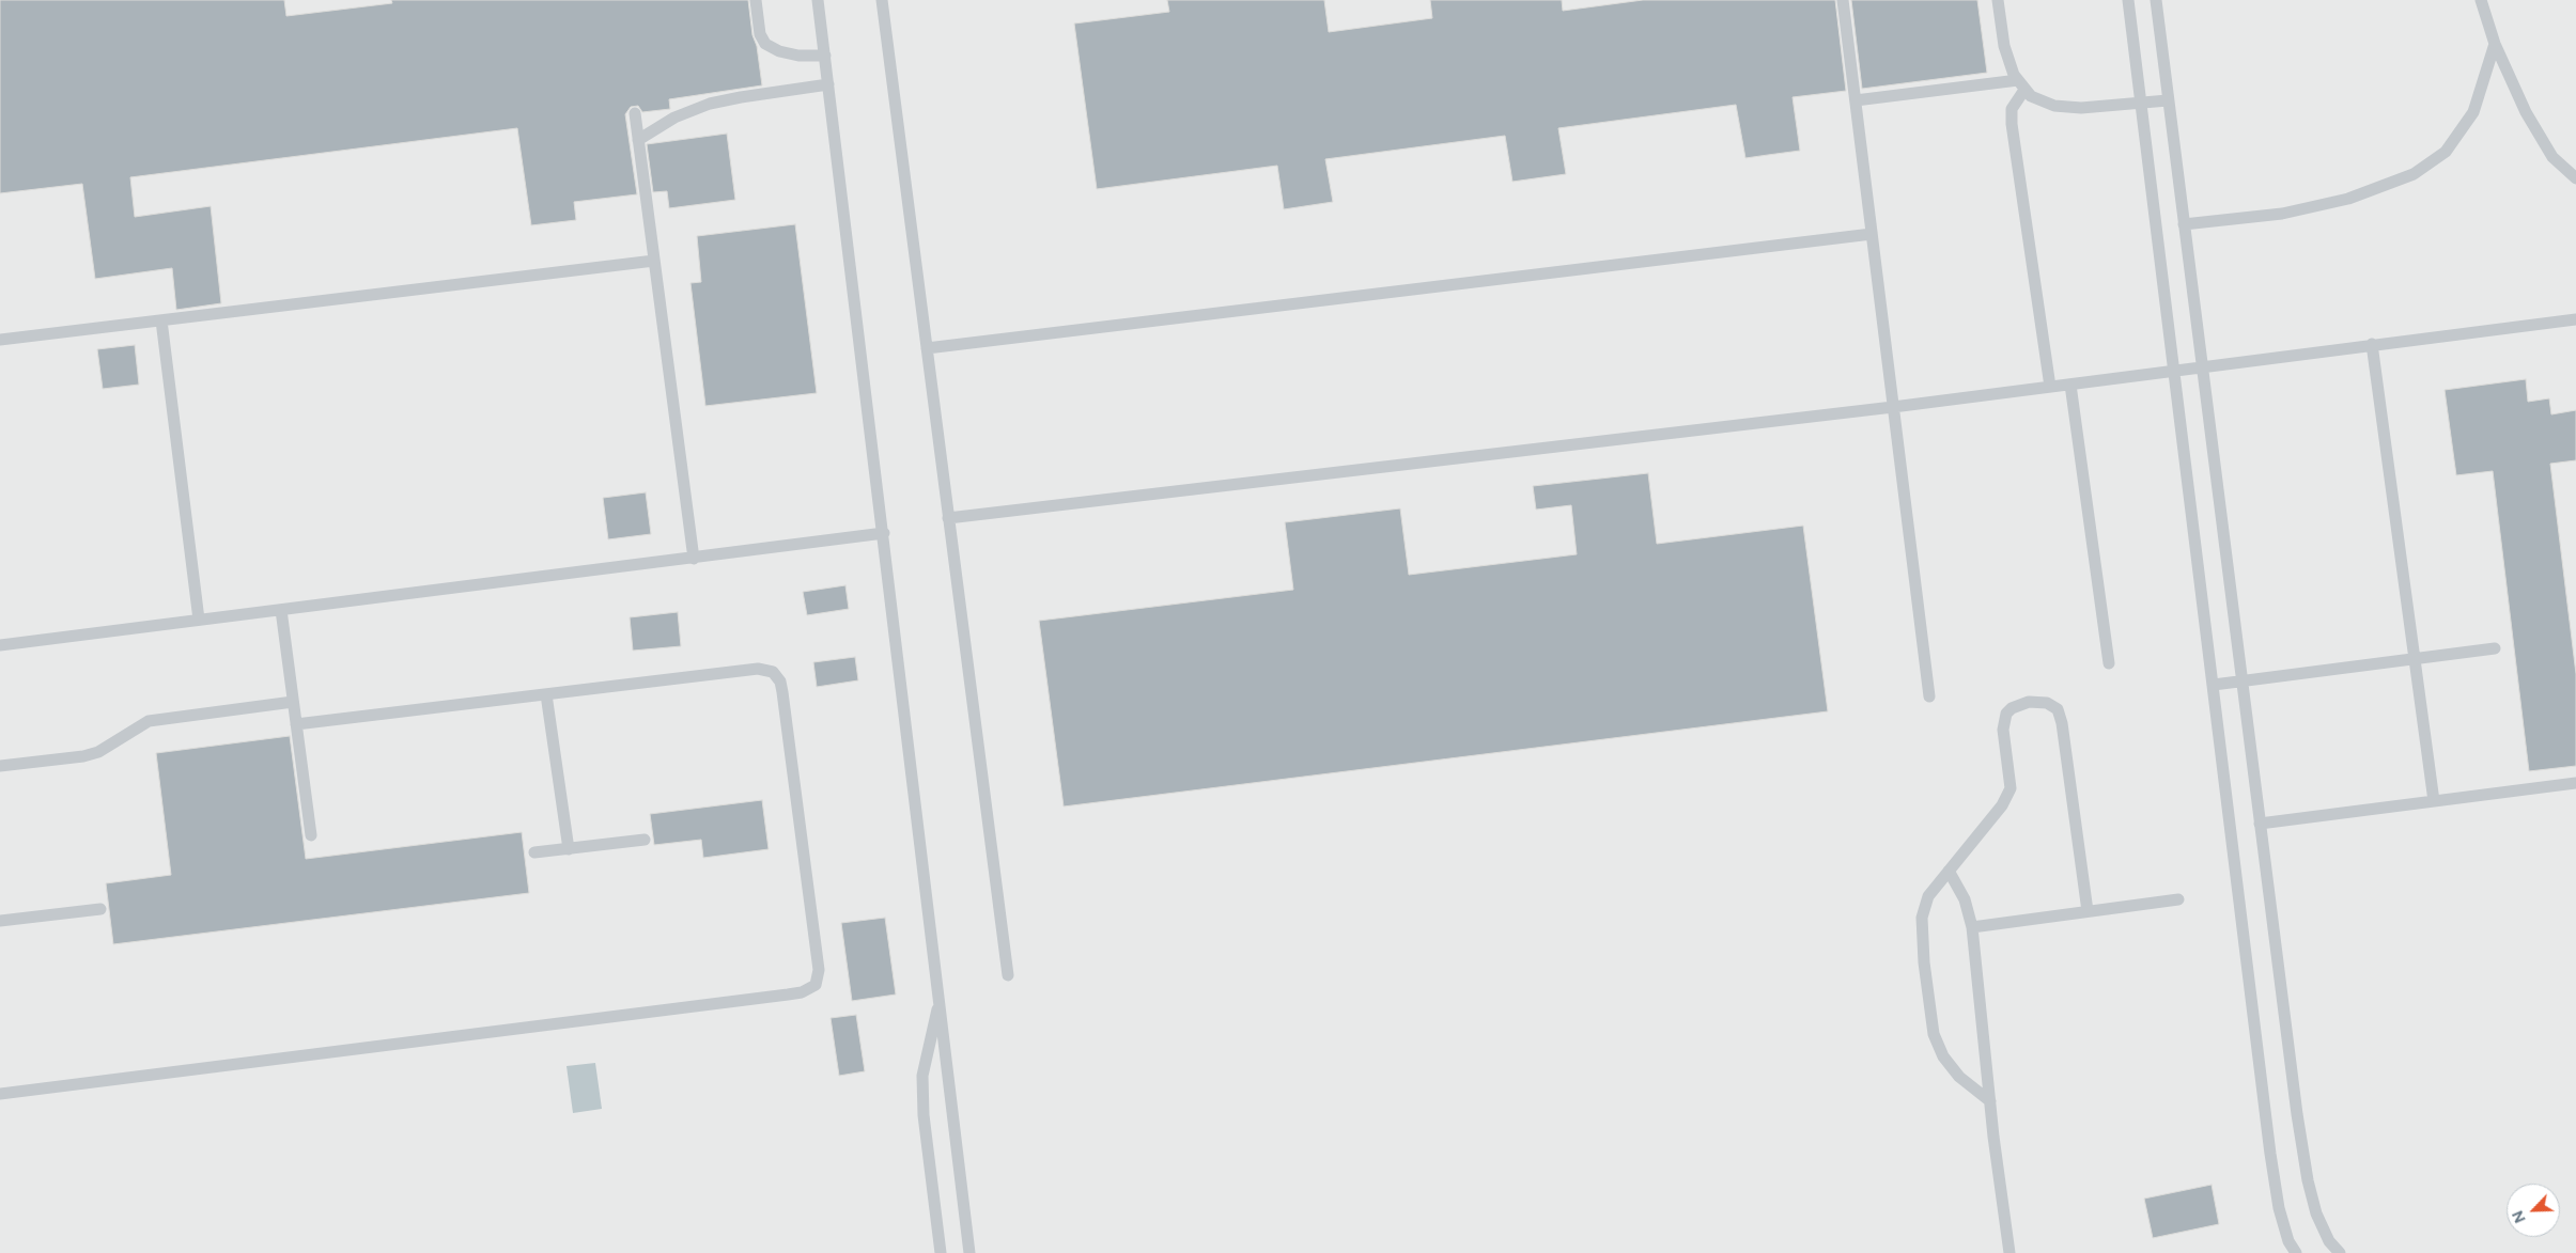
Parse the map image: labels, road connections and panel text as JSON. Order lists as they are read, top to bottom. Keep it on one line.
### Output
{"north":"bottom left"}
